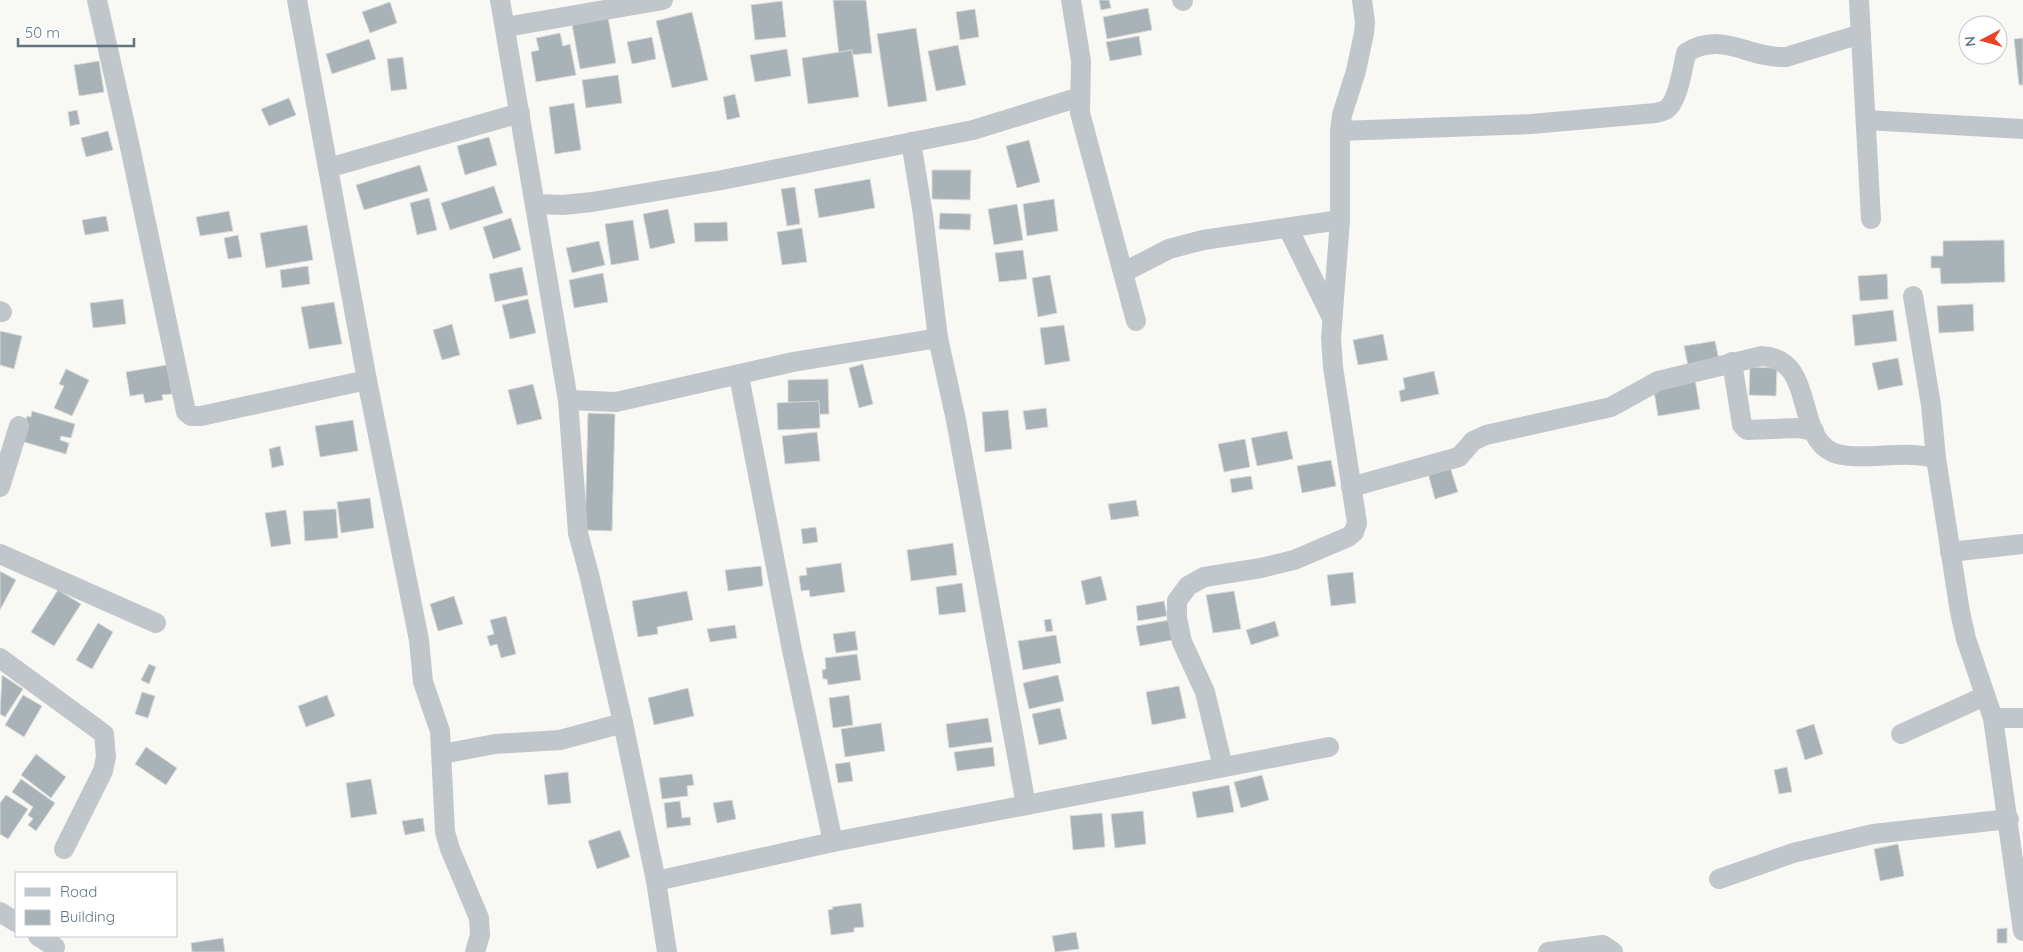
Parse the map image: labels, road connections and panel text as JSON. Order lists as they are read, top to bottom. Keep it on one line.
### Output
{"legend":["Road","Building"],"scale_bar":"50 m","north":"left"}
